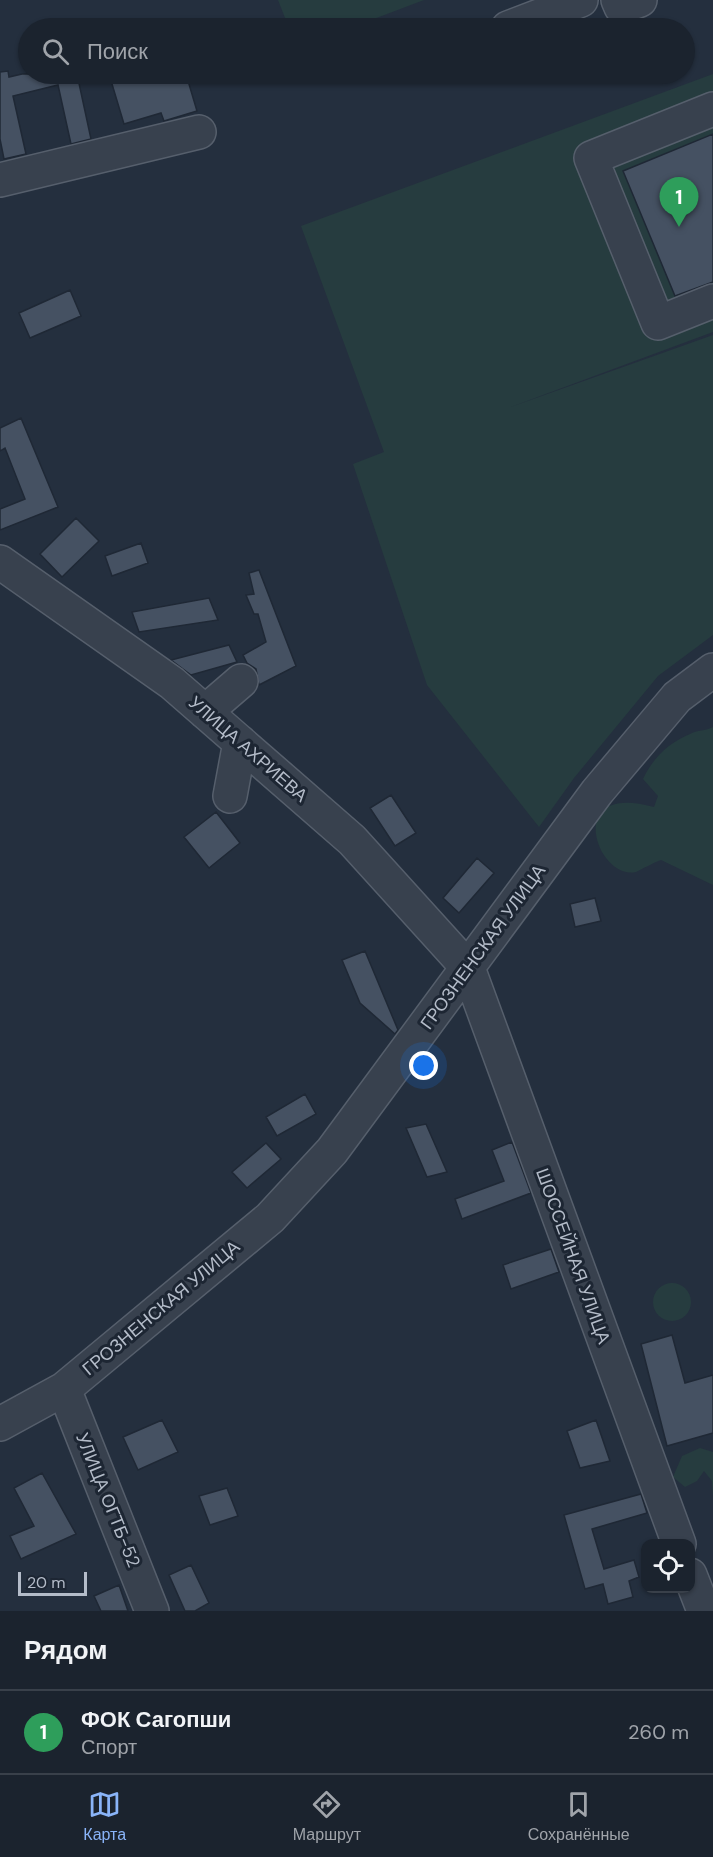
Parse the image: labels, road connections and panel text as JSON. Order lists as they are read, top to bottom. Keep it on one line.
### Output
{"streets":{"street":["УЛИЦА АХРИЕВА","ГРОЗНЕНСКАЯ УЛИЦА","ШОССЕЙНАЯ УЛИЦА","УЛИЦА ОГТБ-52"]},"crossings":[["УЛИЦА АХРИЕВА","ГРОЗНЕНСКАЯ УЛИЦА"],["УЛИЦА АХРИЕВА","ШОССЕЙНАЯ УЛИЦА"],["ГРОЗНЕНСКАЯ УЛИЦА","ШОССЕЙНАЯ УЛИЦА"],["ГРОЗНЕНСКАЯ УЛИЦА","УЛИЦА ОГТБ-52"]],"scale_bar":"20 m","page":{"search":"Поиск","pins":"1","scale":"20 m","heading":"Рядом","list":[{"mark":"1","name":"ФОК Сагопши","note":"Спорт","value":"260 m"}],"nav":["Карта","Маршрут","Сохранённые"]}}
